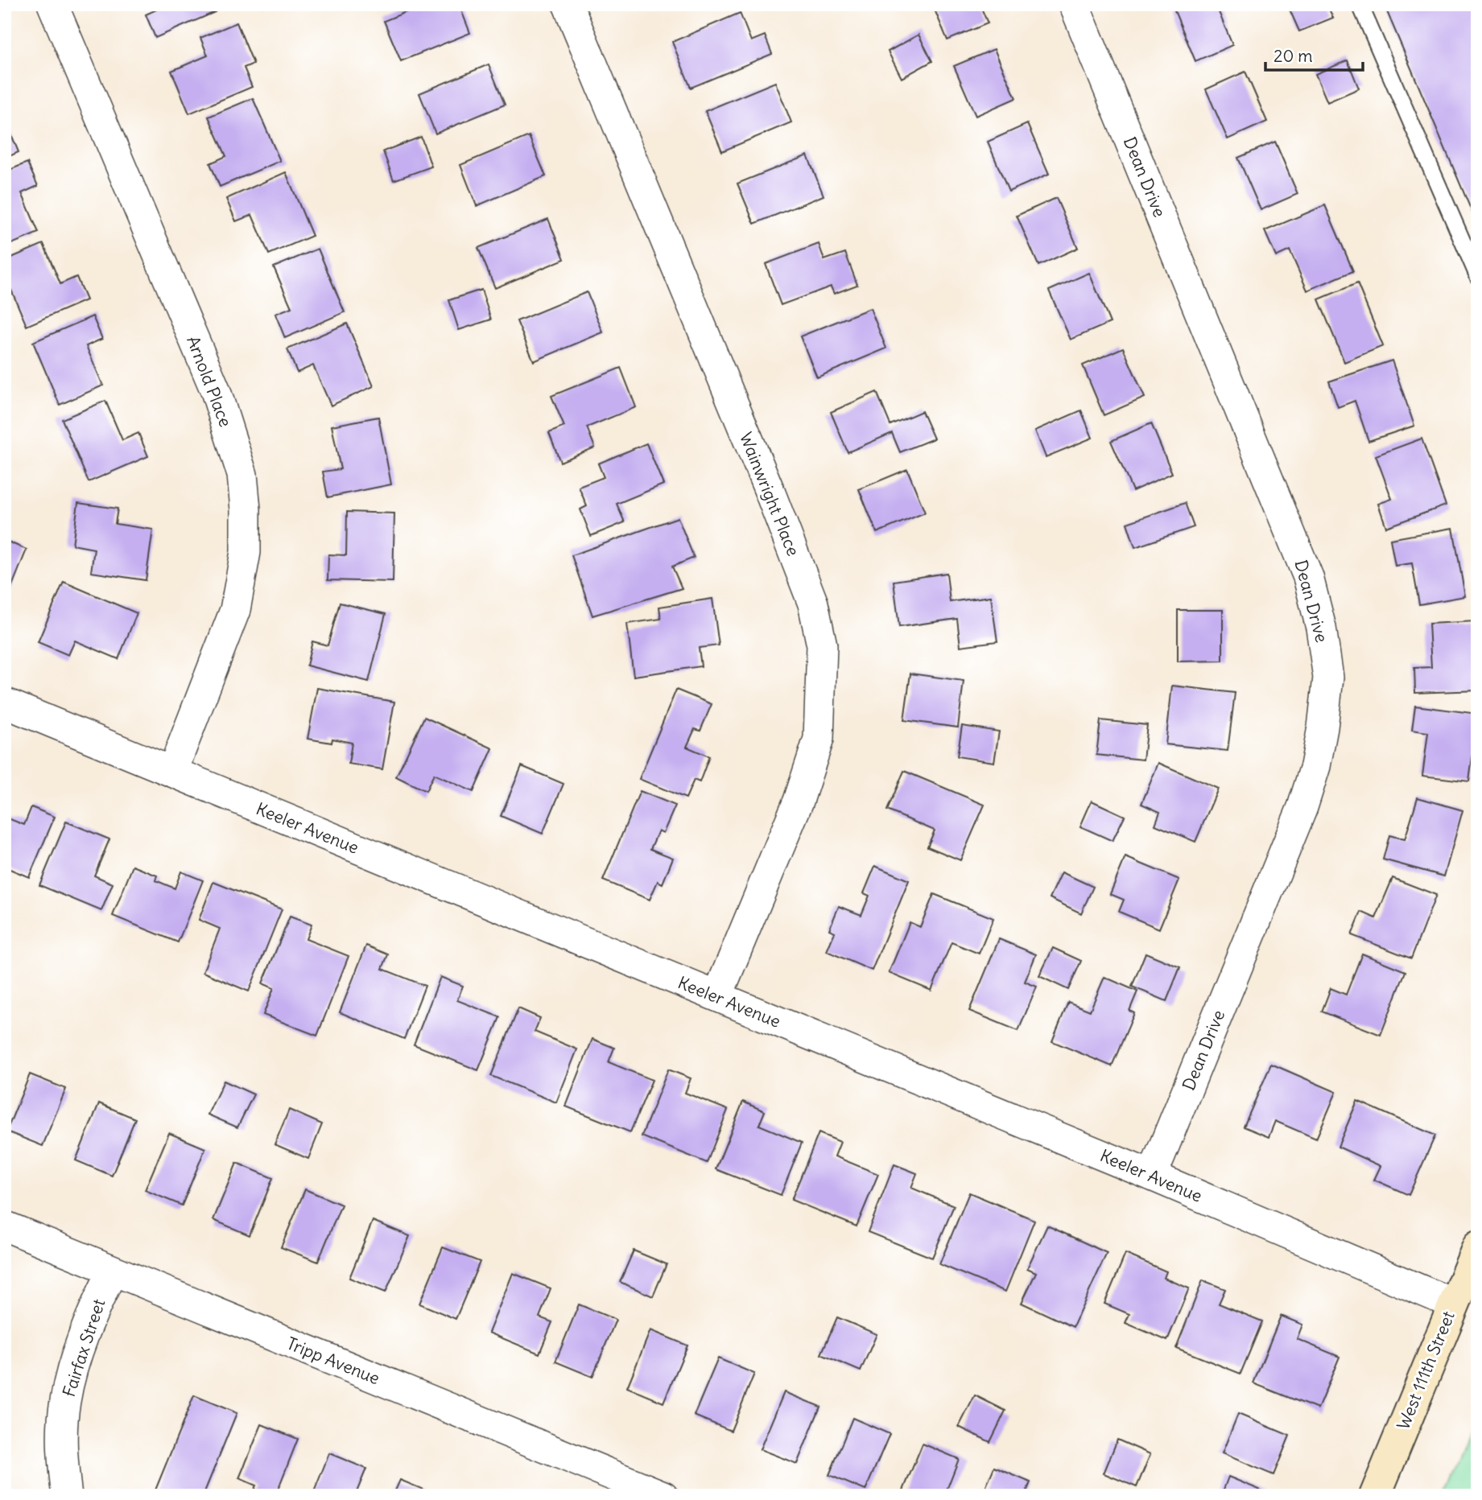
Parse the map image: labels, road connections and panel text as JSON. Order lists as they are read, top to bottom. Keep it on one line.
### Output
{"streets":{"main road":["West 111th Street"],"street":["Dean Drive","Arnold Place","Wainwright Place","Keeler Avenue","Fairfax Street","Tripp Avenue"]},"crossings":[["Dean Drive","Keeler Avenue"],["Arnold Place","Keeler Avenue"],["Wainwright Place","Keeler Avenue"],["Keeler Avenue","West 111th Street"],["Fairfax Street","Tripp Avenue"]],"scale_bar":"20 m"}
